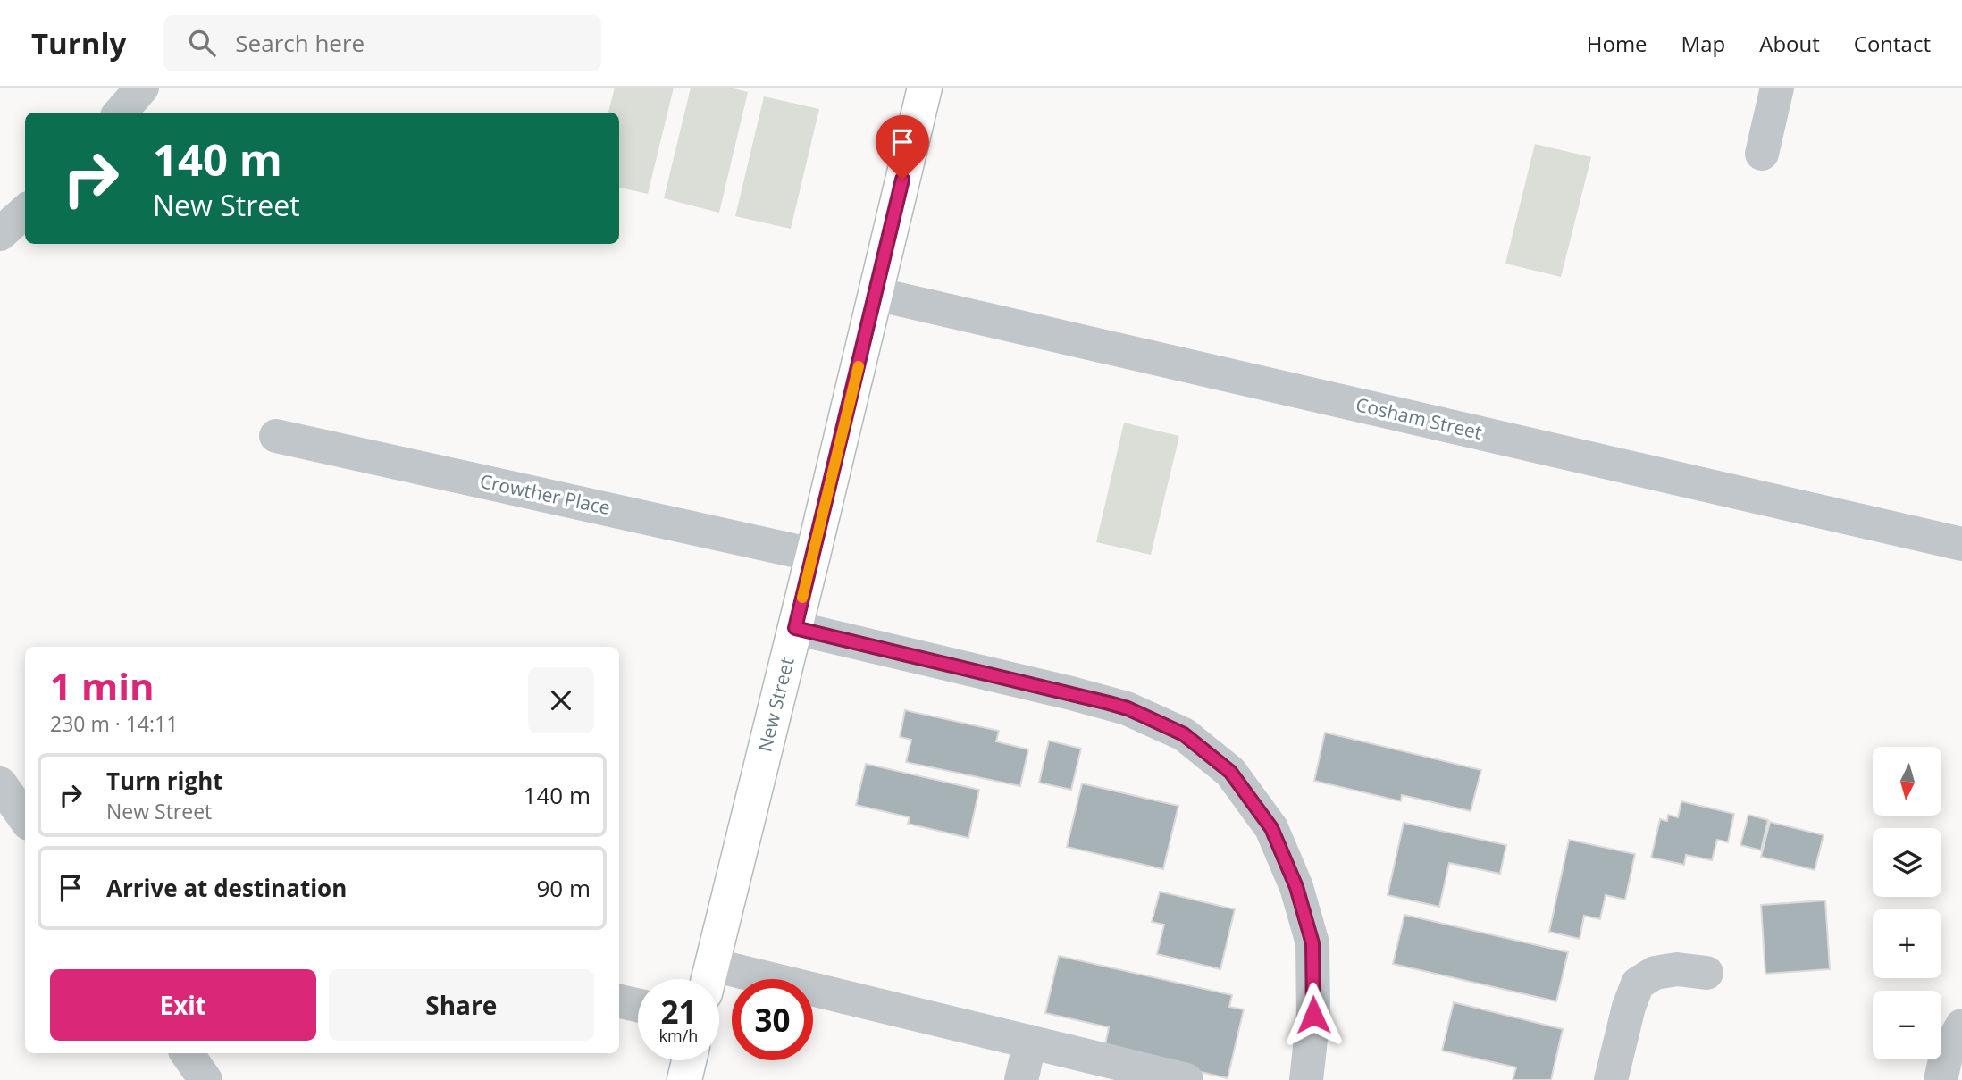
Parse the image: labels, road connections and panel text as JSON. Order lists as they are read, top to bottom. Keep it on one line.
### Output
{"streets":{"main road":["New Street"],"street":["Cosham Street","Crowther Place"]},"crossings":[["Cosham Street","New Street"],["Crowther Place","New Street"]],"north":"bottom","page":{"header":"Turnly","search":"Search here","nav":["Home","Map","About","Contact"],"turn":["140 m","New Street"],"heading":["1 min","230 m · 14:11"],"map_buttons":["+","−"],"list":[{"name":"Turn right","note":"New Street","value":"140 m"},{"name":"Arrive at destination","value":"90 m"}],"buttons":["Exit","Share"],"speed":"21 km/h","limit":"30"}}
